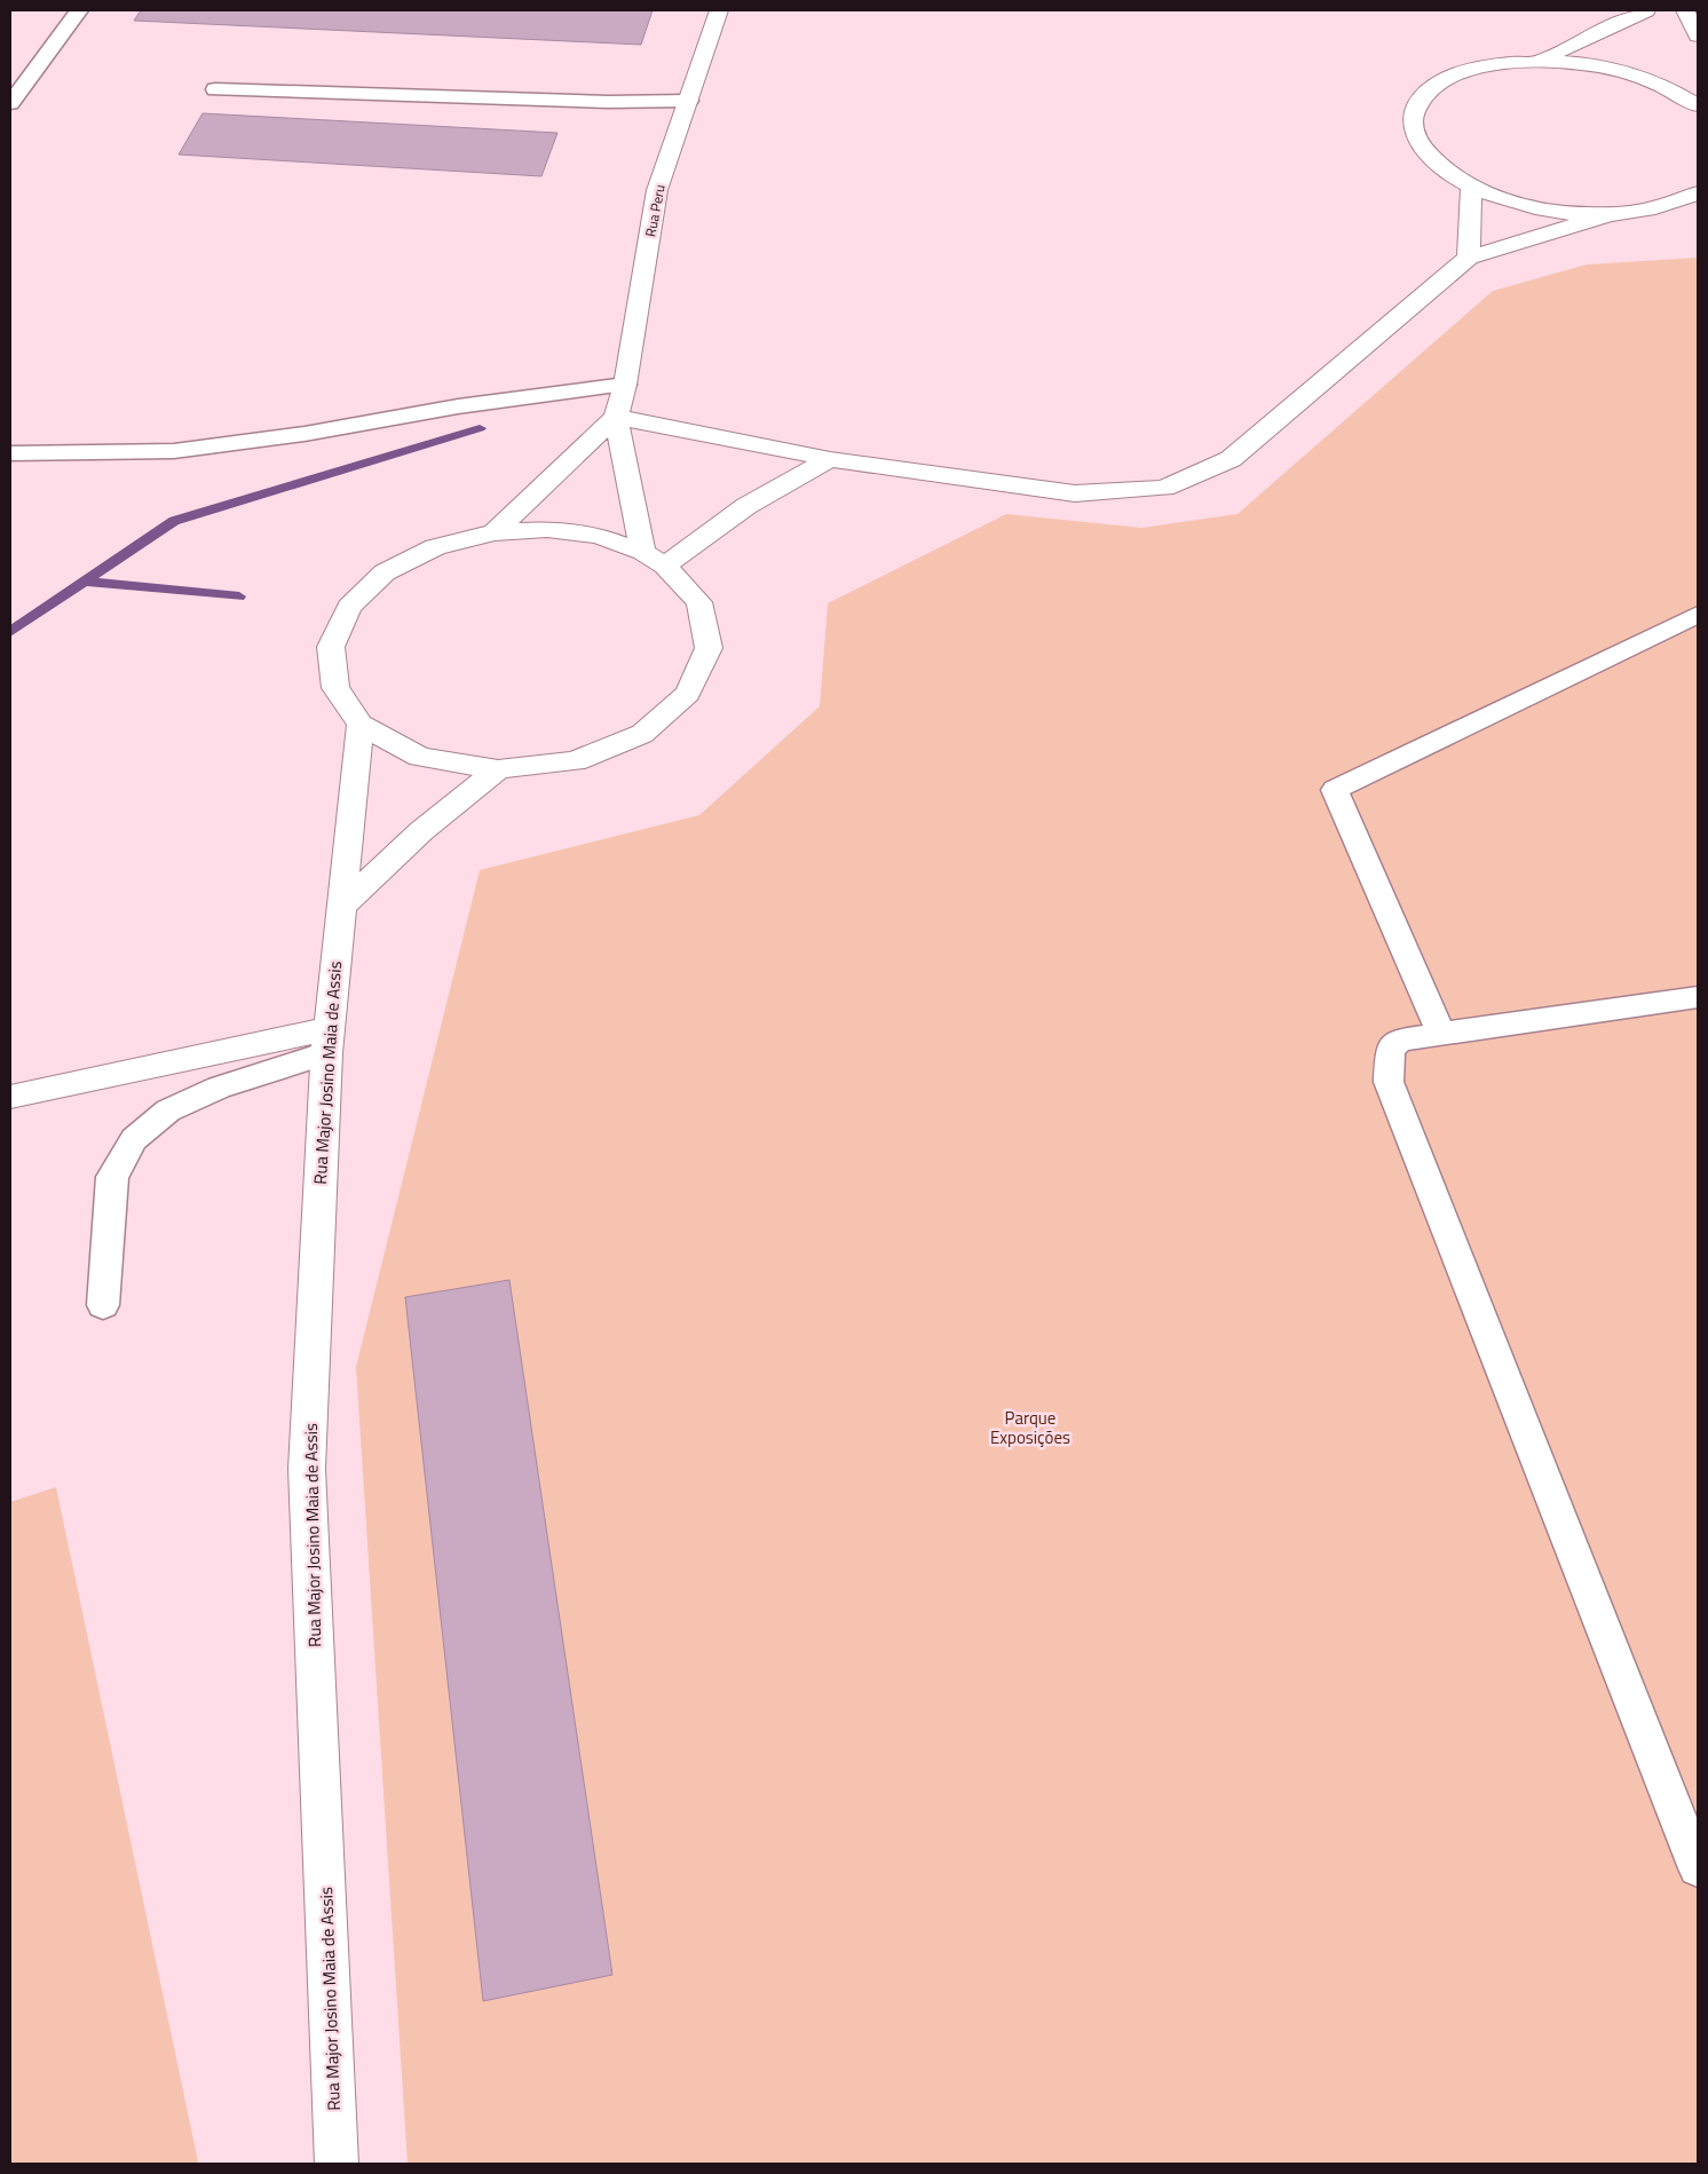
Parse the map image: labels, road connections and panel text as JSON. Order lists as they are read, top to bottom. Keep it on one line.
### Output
{"streets":{"street":["Rua Peru","Rua Major Josino Maia de Assis"]},"parks":["Parque Exposições"]}
